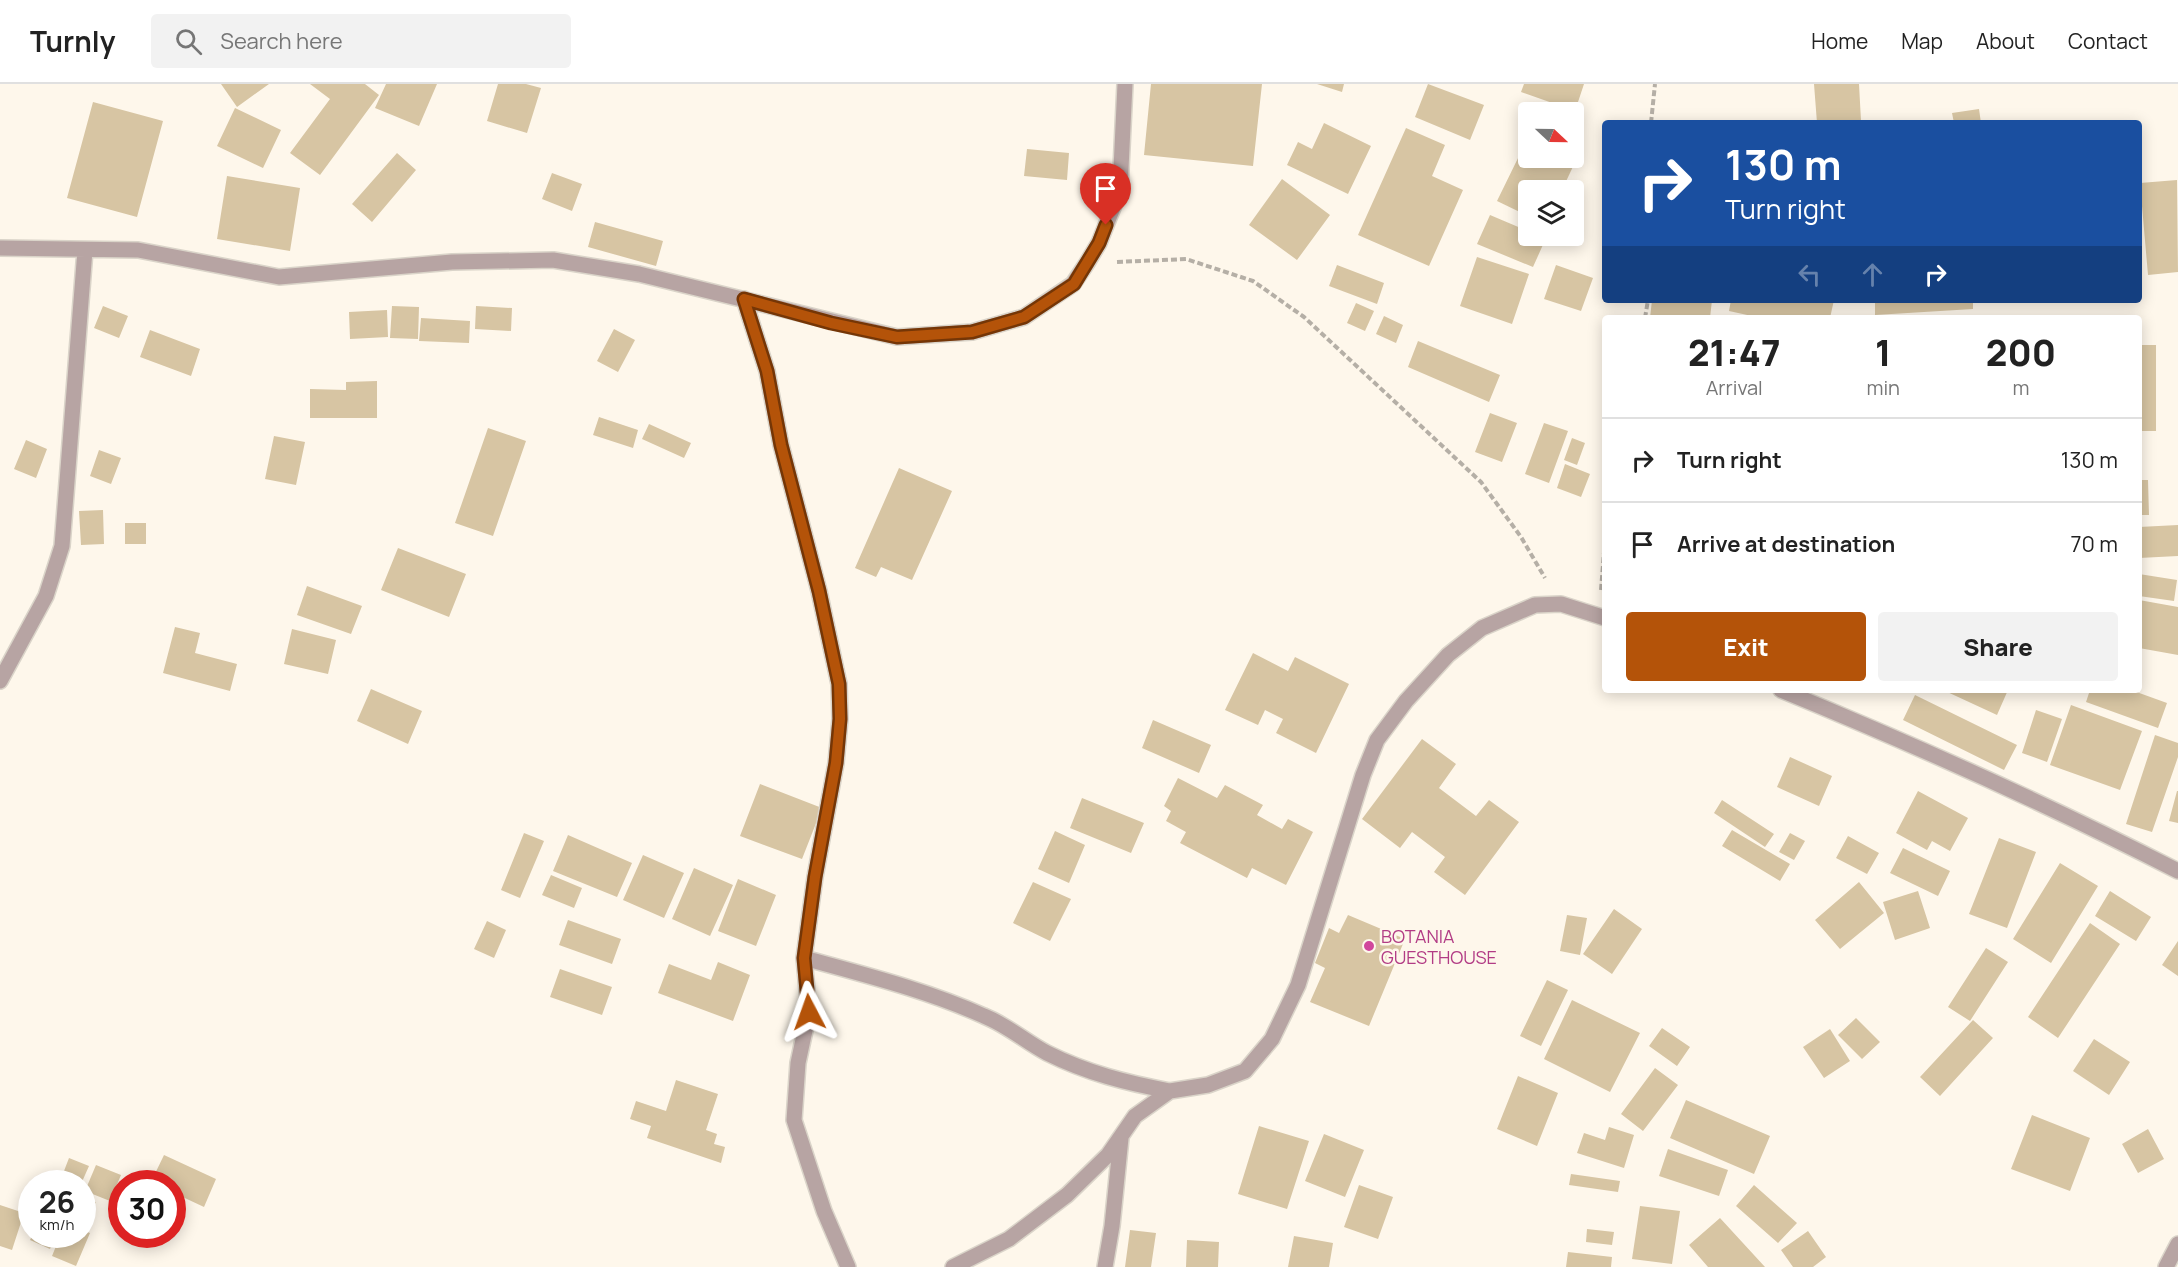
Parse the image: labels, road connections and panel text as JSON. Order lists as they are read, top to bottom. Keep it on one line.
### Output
{"places":["BOTANIA GUESTHOUSE"],"north":"right","page":{"header":"Turnly","search":"Search here","nav":["Home","Map","About","Contact"],"turn":["130 m","Turn right"],"eta":["21:47","Arrival","1","min","200","m"],"list":[{"name":"Turn right","value":"130 m"},{"name":"Arrive at destination","value":"70 m"}],"buttons":["Exit","Share"],"speed":"26 km/h","limit":"30"}}
